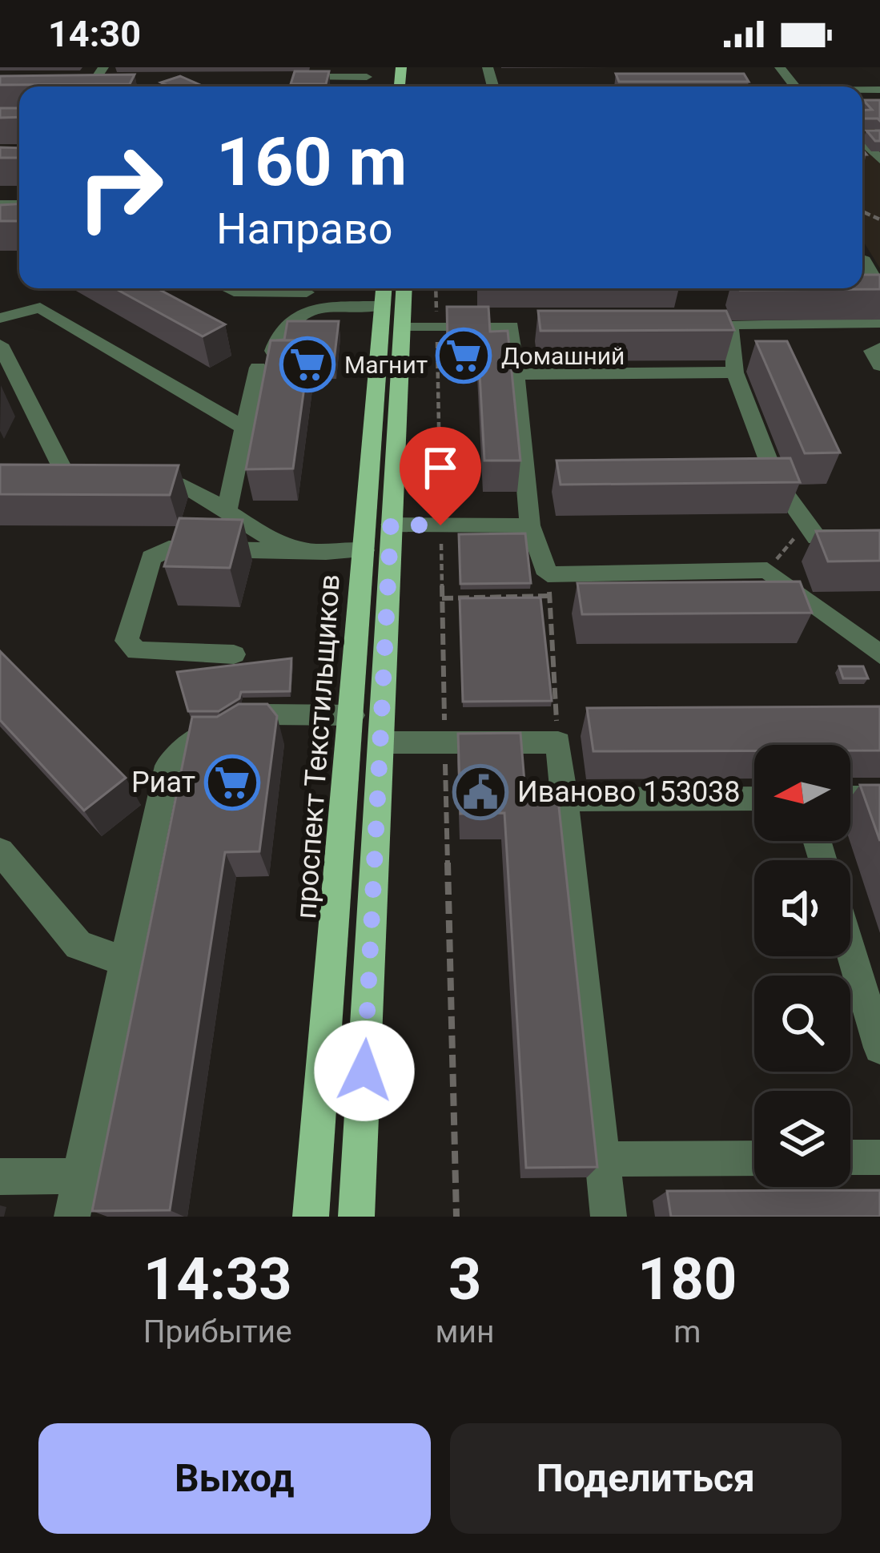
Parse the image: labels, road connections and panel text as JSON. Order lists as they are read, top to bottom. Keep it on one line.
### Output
{"streets":{"main road":["проспект Текстильщиков"]},"places":{"supermarket":["Домашний","Магнит","Риат"],"public building":["Иваново 153038"]},"north":"left","page":{"status":"14:30","turn":["160 m","Направо"],"eta":["14:33","Прибытие","3","мин","180","m"],"buttons":["Выход","Поделиться"]}}
